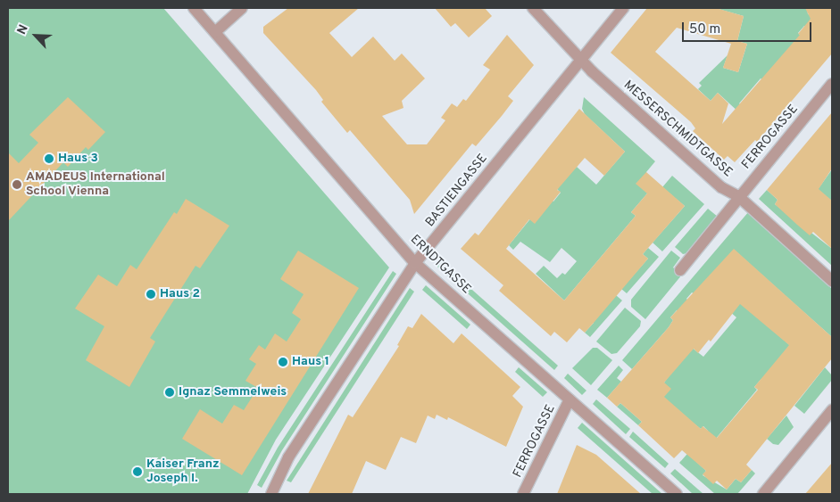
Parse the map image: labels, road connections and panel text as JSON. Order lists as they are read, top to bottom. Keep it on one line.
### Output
{"streets":{"street":["MESSERSCHMIDTGASSE","FERROGASSE","BASTIENGASSE","ERNDTGASSE"]},"crossings":[["MESSERSCHMIDTGASSE","FERROGASSE"],["MESSERSCHMIDTGASSE","BASTIENGASSE"],["FERROGASSE","ERNDTGASSE"],["BASTIENGASSE","ERNDTGASSE"]],"places":["Haus 3","AMADEUS International School Vienna","Haus 2","Haus 1","Ignaz Semmelweis","Kaiser Franz Joseph I."],"scale_bar":"50 m","north":"top left"}
